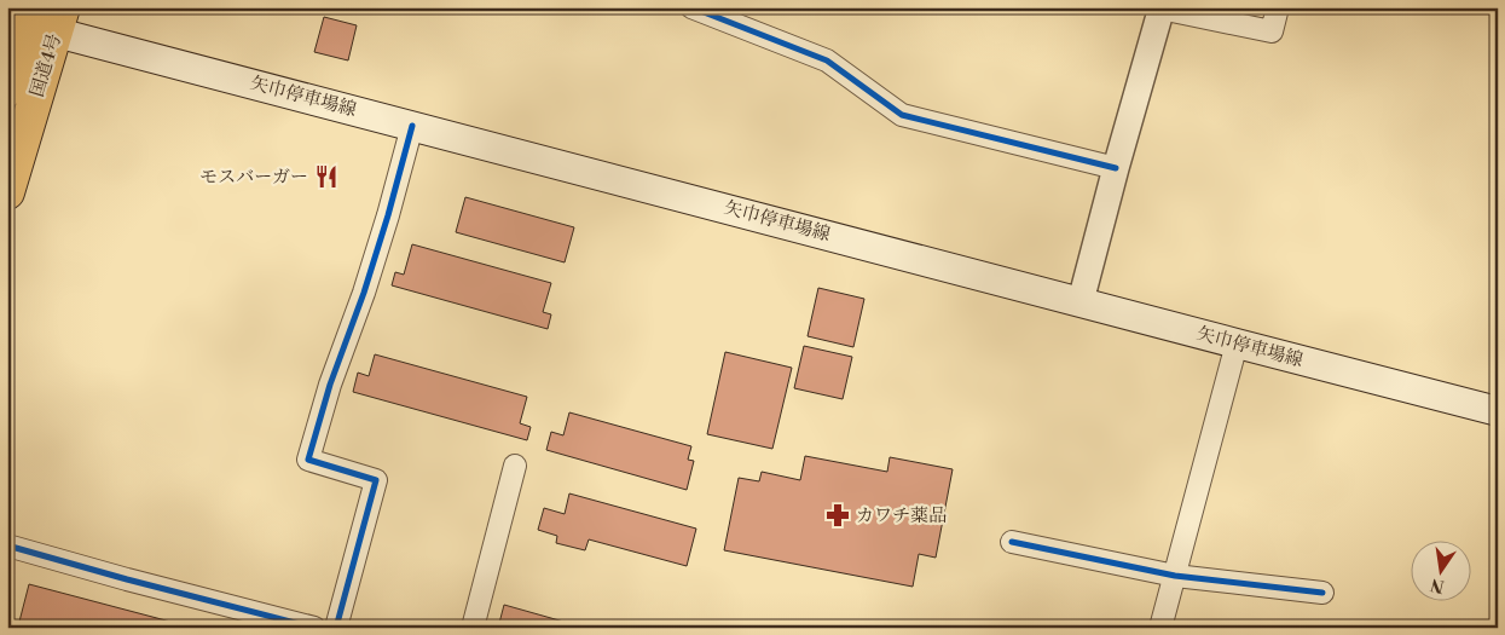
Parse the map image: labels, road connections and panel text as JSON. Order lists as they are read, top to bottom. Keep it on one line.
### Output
{"streets":{"highway":["国道4号"],"main road":["矢巾停車場線"]},"crossings":[["国道4号","矢巾停車場線"]],"places":{"restaurant":["モスバーガー"],"pharmacy":["カワチ薬品"]},"north":"bottom"}
